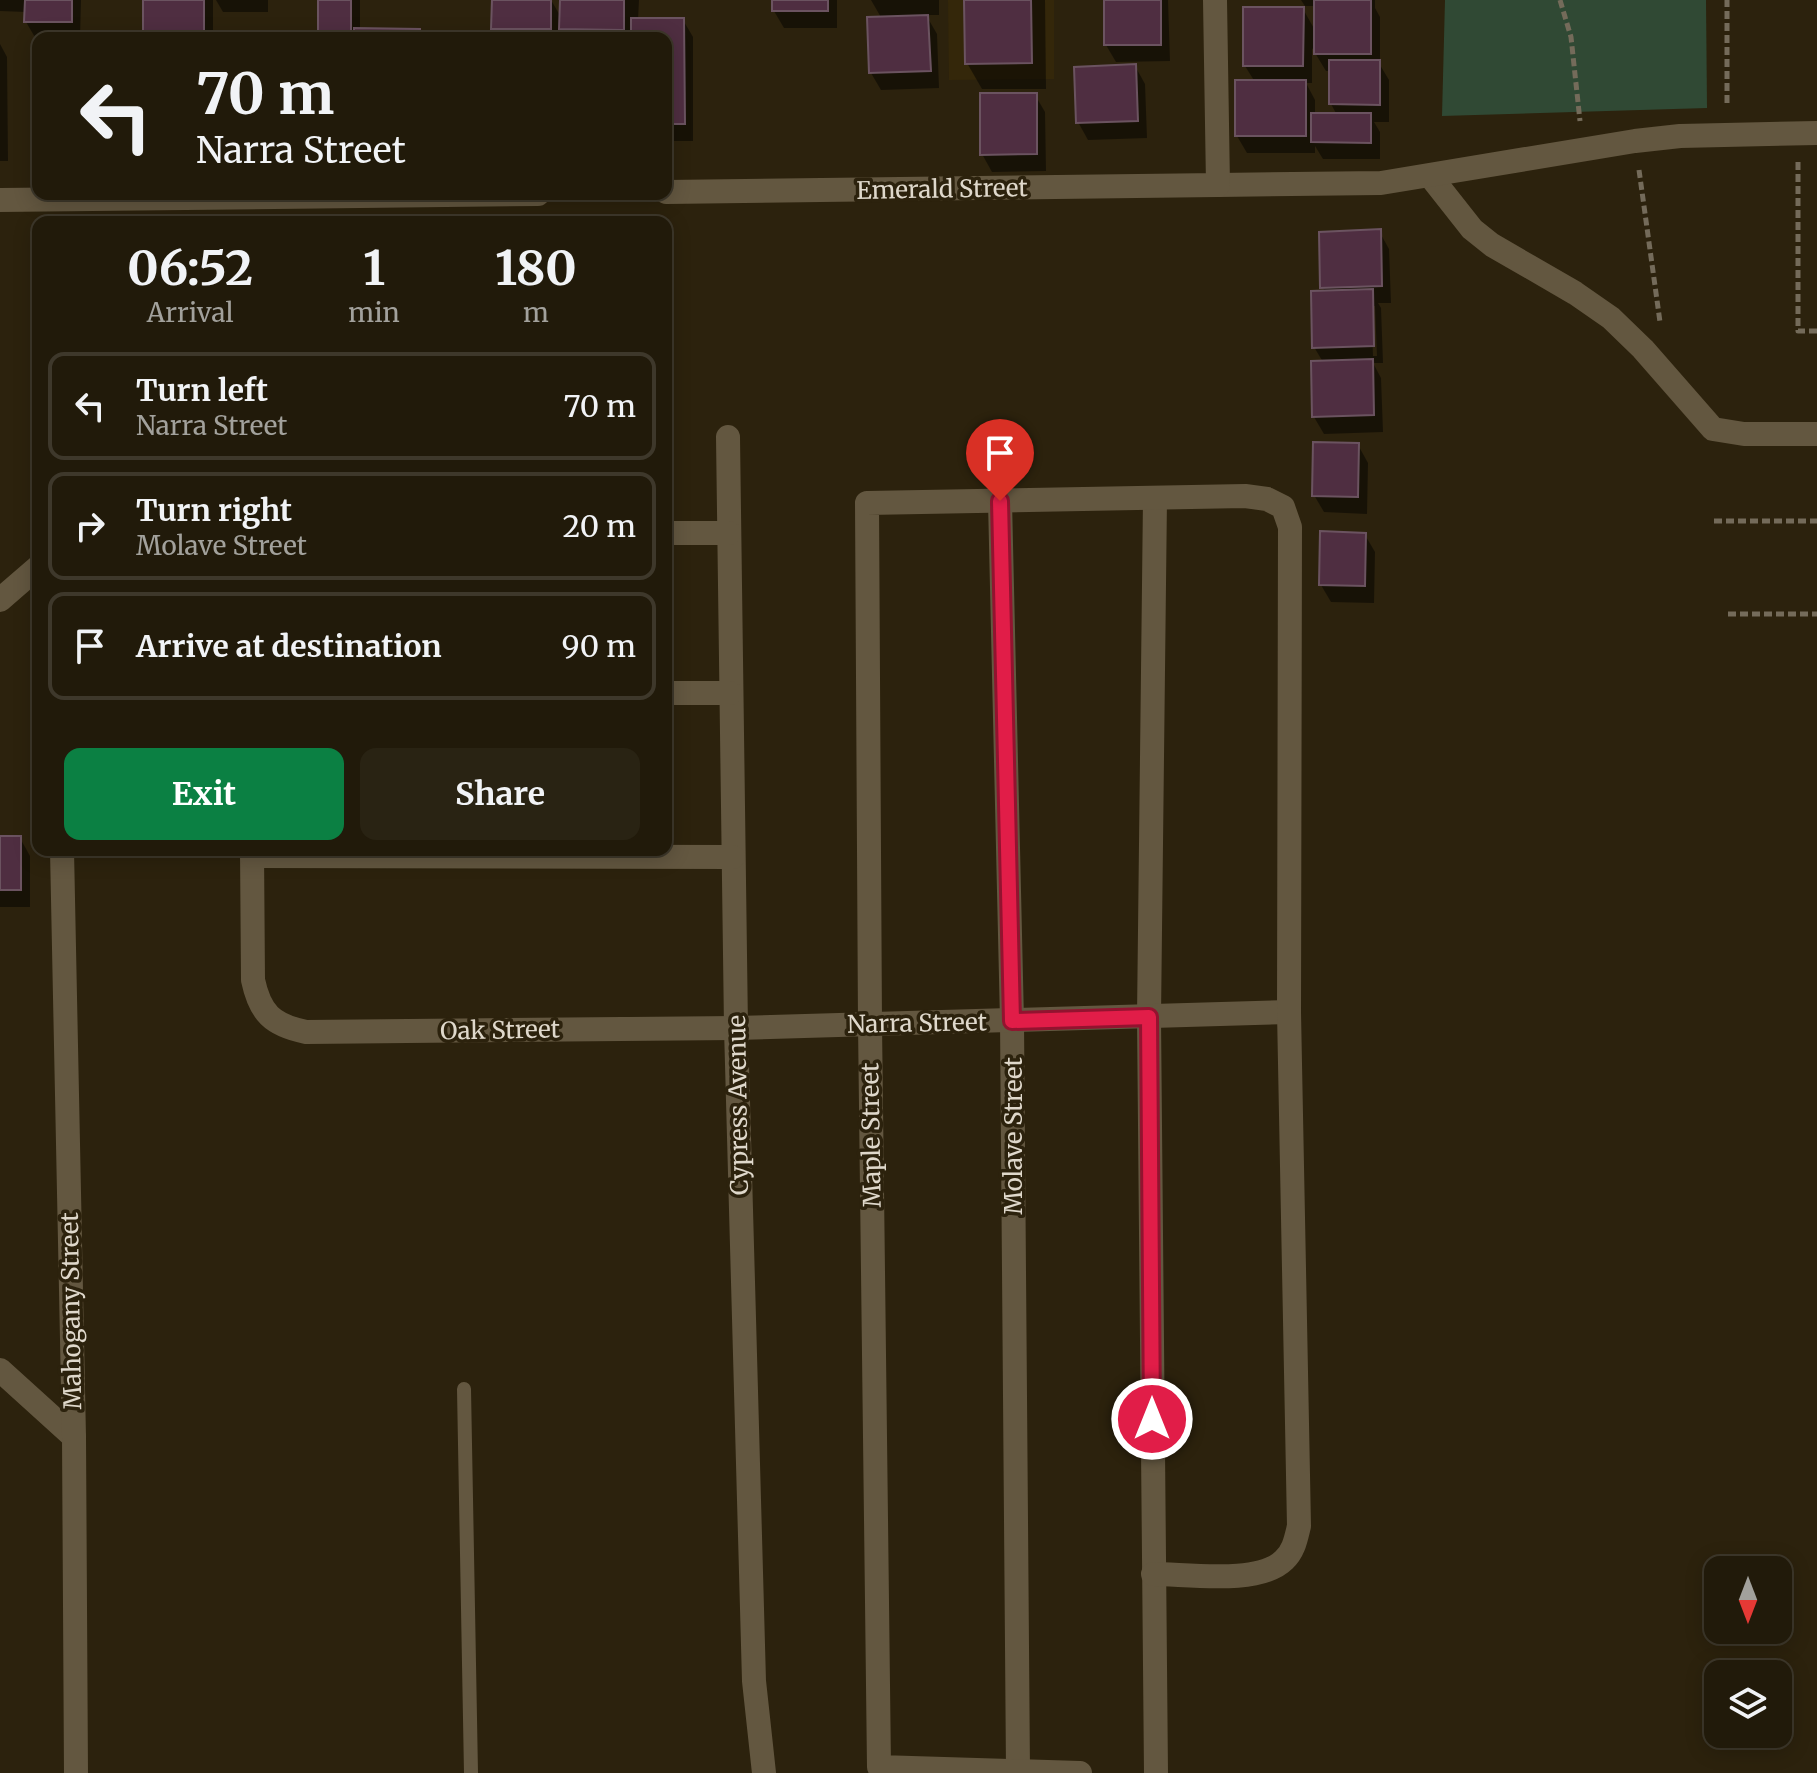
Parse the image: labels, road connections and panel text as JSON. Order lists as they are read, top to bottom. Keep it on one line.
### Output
{"streets":{"street":["Emerald Street","Narra Street","Oak Street","Cypress Avenue","Maple Street","Molave Street","Mahogany Street"]},"crossings":[["Narra Street","Oak Street"],["Narra Street","Cypress Avenue"],["Narra Street","Maple Street"],["Narra Street","Molave Street"],["Oak Street","Cypress Avenue"],["Maple Street","Molave Street"]],"north":"bottom","page":{"turn":["70 m","Narra Street"],"eta":["06:52","Arrival","1","min","180","m"],"list":[{"name":"Turn left","note":"Narra Street","value":"70 m"},{"name":"Turn right","note":"Molave Street","value":"20 m"},{"name":"Arrive at destination","value":"90 m"}],"buttons":["Exit","Share"]}}
